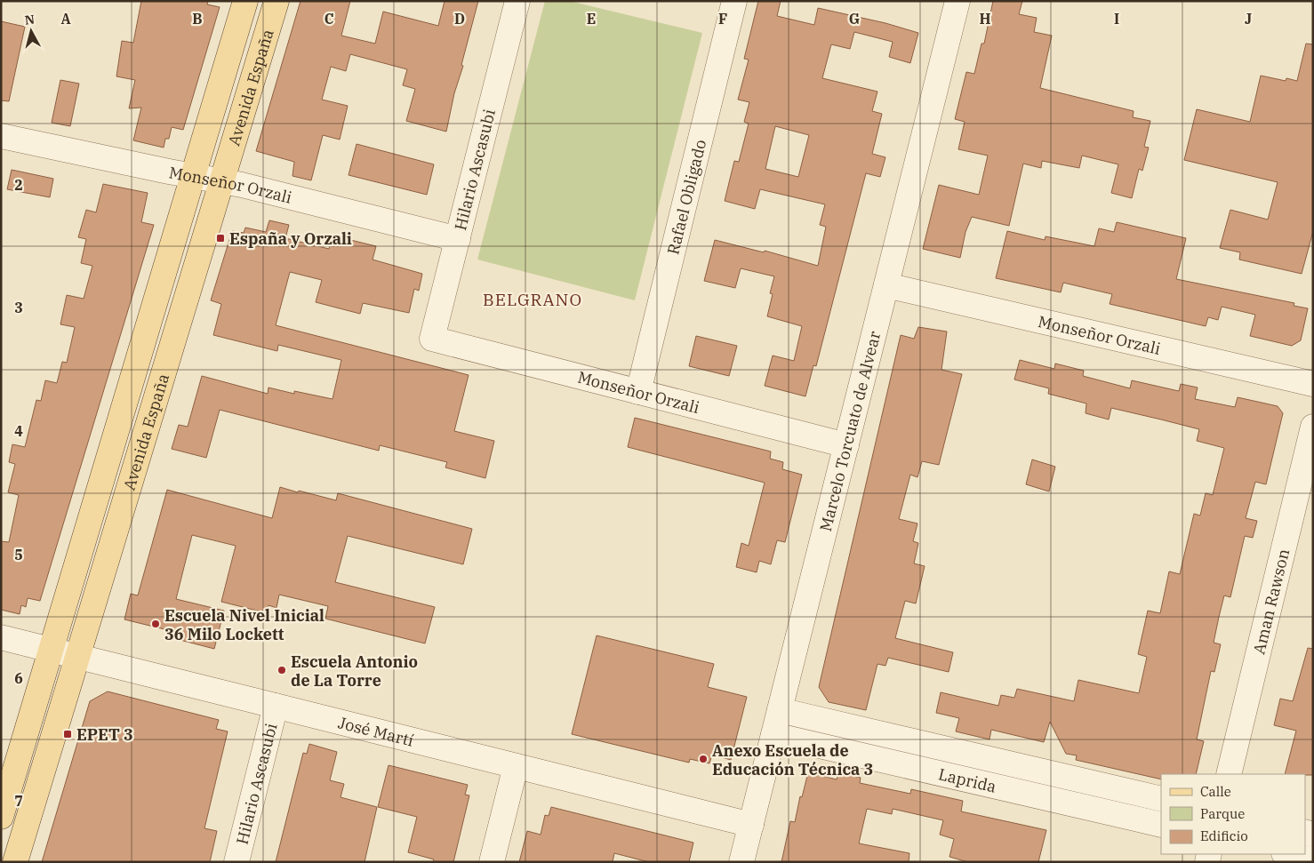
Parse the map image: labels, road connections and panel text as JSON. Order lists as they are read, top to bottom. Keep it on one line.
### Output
{"streets":{"main road":["Avenida España"],"street":["Hilario Ascasubi","Monseñor Orzali","Rafael Obligado","Marcelo Torcuato de Alvear","Aman Rawson","José Martí","Laprida"]},"crossings":[["Avenida España","Monseñor Orzali"],["Avenida España","José Martí"],["Hilario Ascasubi","Monseñor Orzali"],["Hilario Ascasubi","José Martí"],["Monseñor Orzali","Rafael Obligado"],["Monseñor Orzali","Marcelo Torcuato de Alvear"],["Marcelo Torcuato de Alvear","José Martí"],["Marcelo Torcuato de Alvear","Laprida"]],"districts":["BELGRANO"],"places":{"transit":["España y Orzali","EPET 3"],"other":["Escuela Nivel Inicial 36 Milo Lockett","Escuela Antonio de La Torre","Anexo Escuela de Educación Técnica 3"]},"legend":["Calle","Parque","Edificio"],"north":"top","grid":{"columns":["A","B","C","D","E","F","G","H","I","J"],"rows":["2","3","4","5","6","7"]}}
